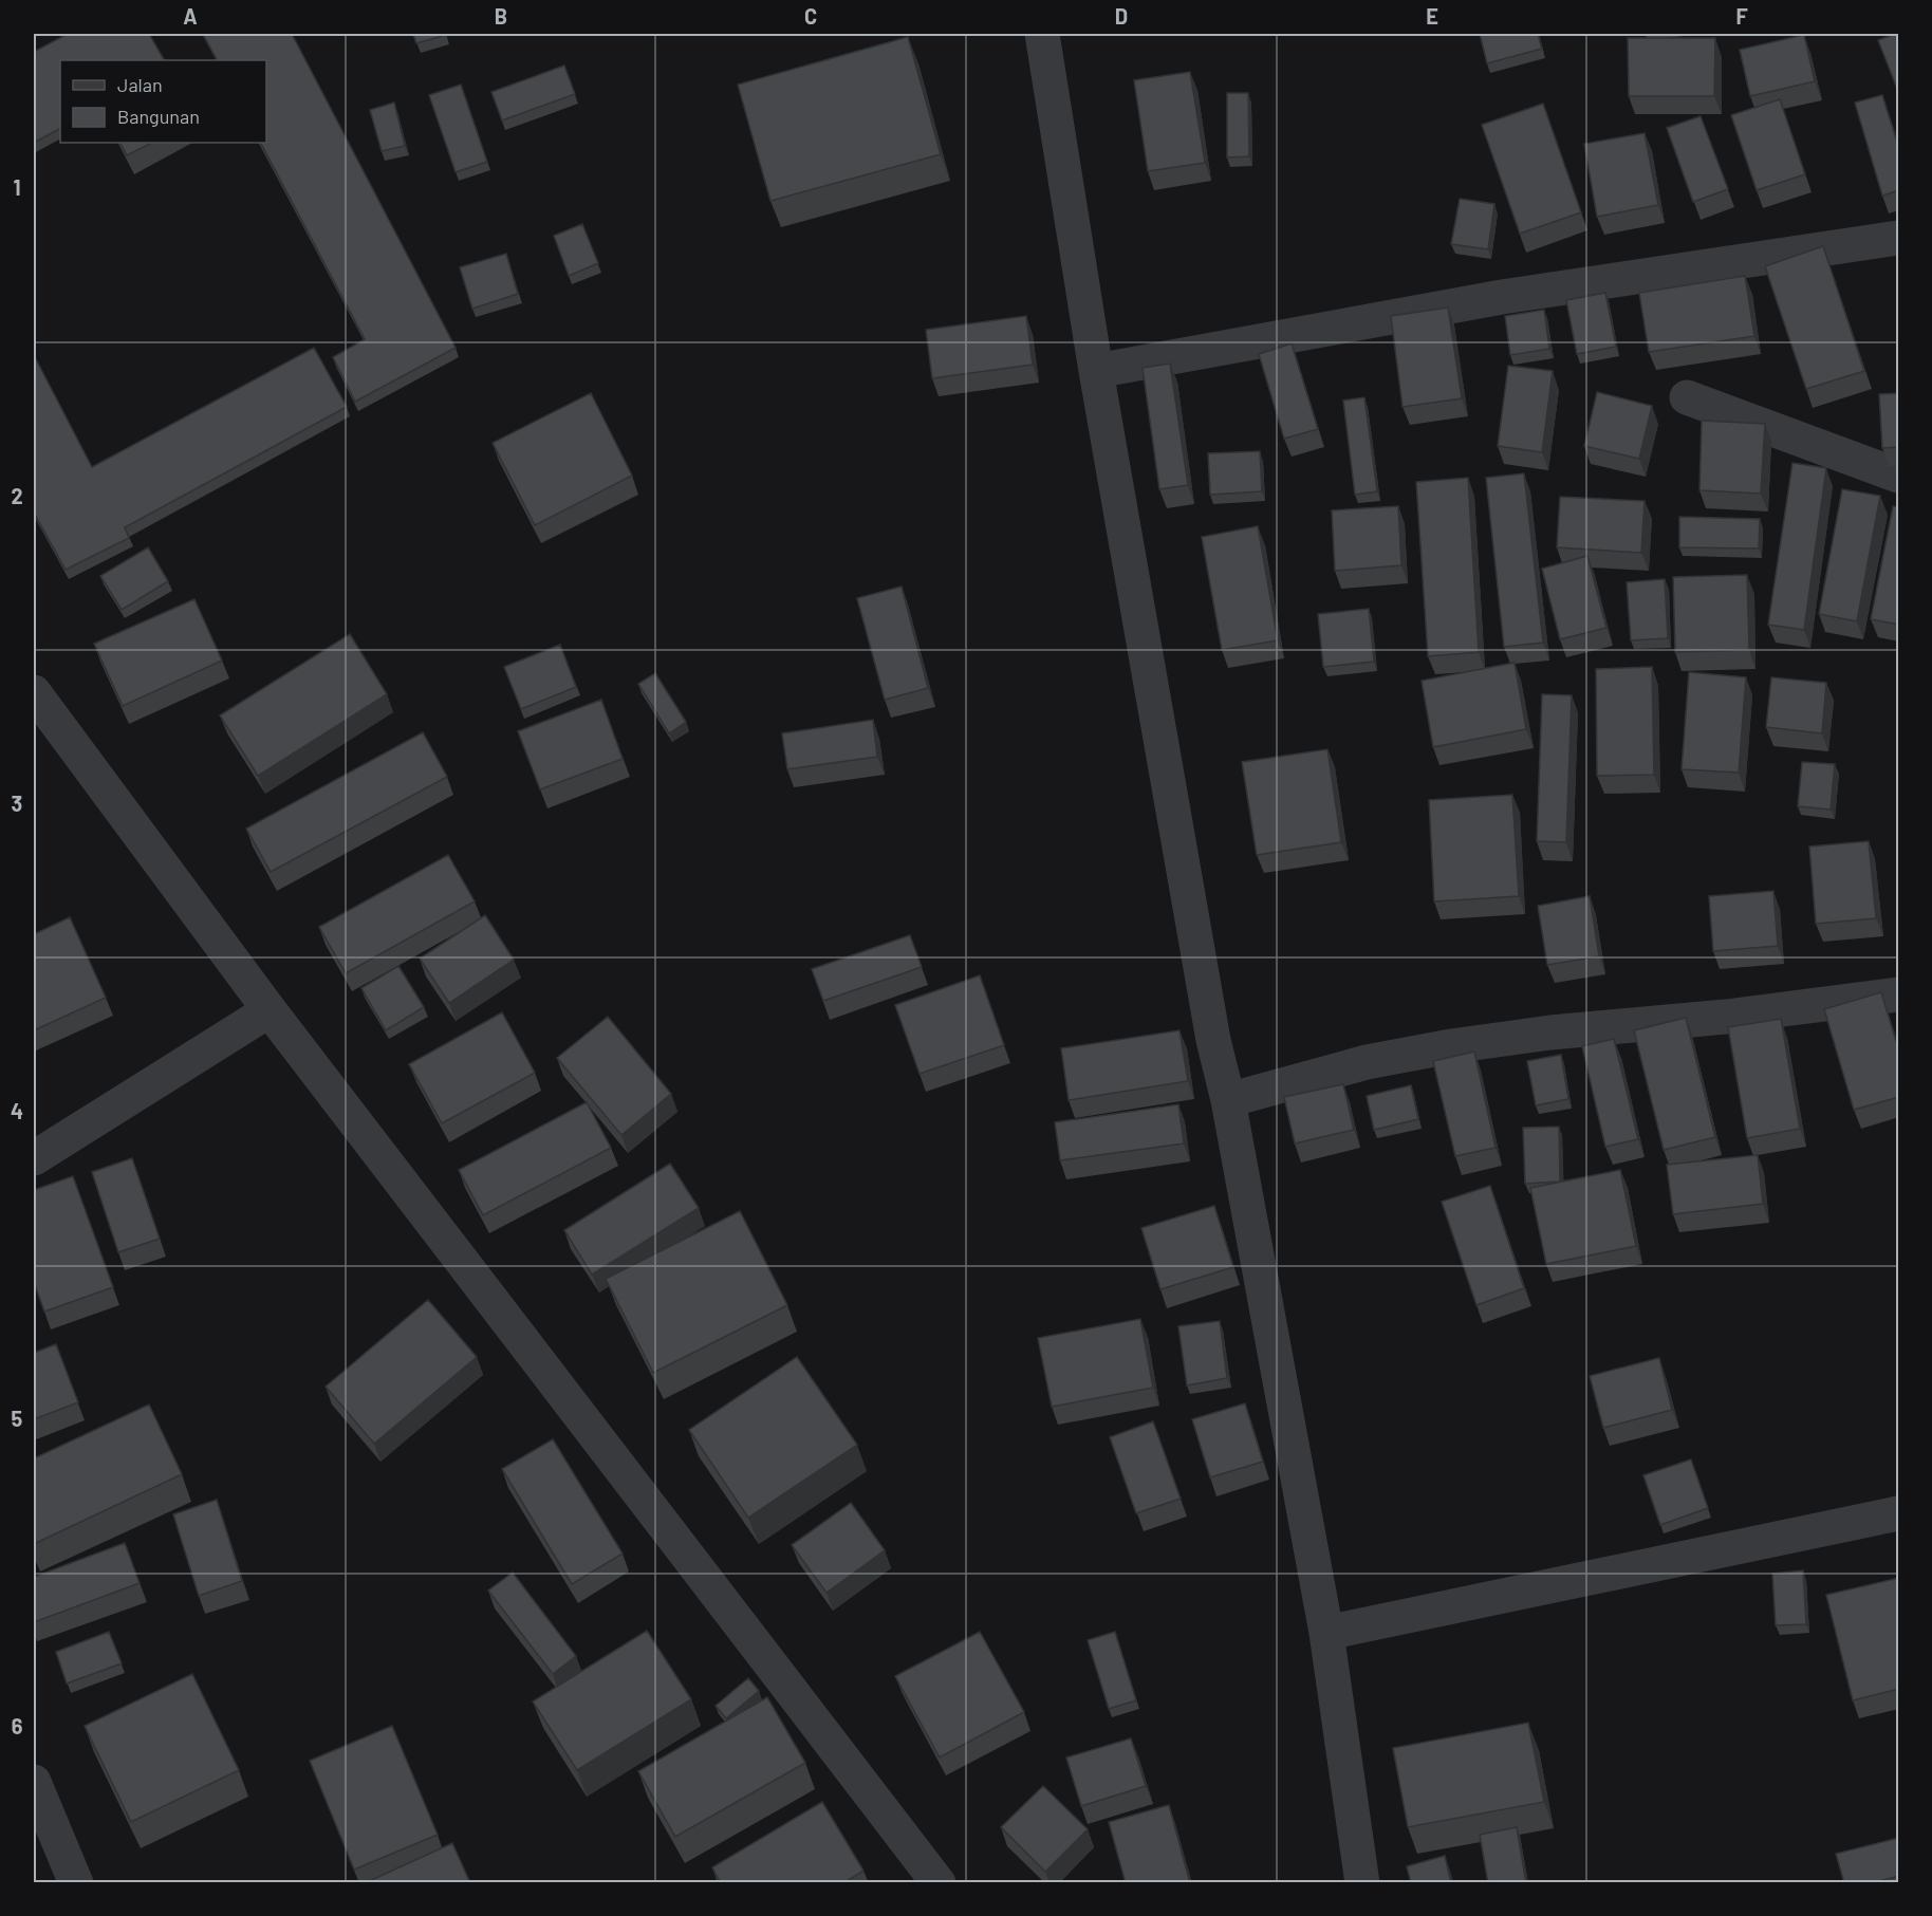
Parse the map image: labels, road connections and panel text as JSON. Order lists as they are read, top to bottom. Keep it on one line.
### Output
{"legend":["Jalan","Bangunan"],"grid":{"columns":["A","B","C","D","E","F"],"rows":["1","2","3","4","5","6"]}}
